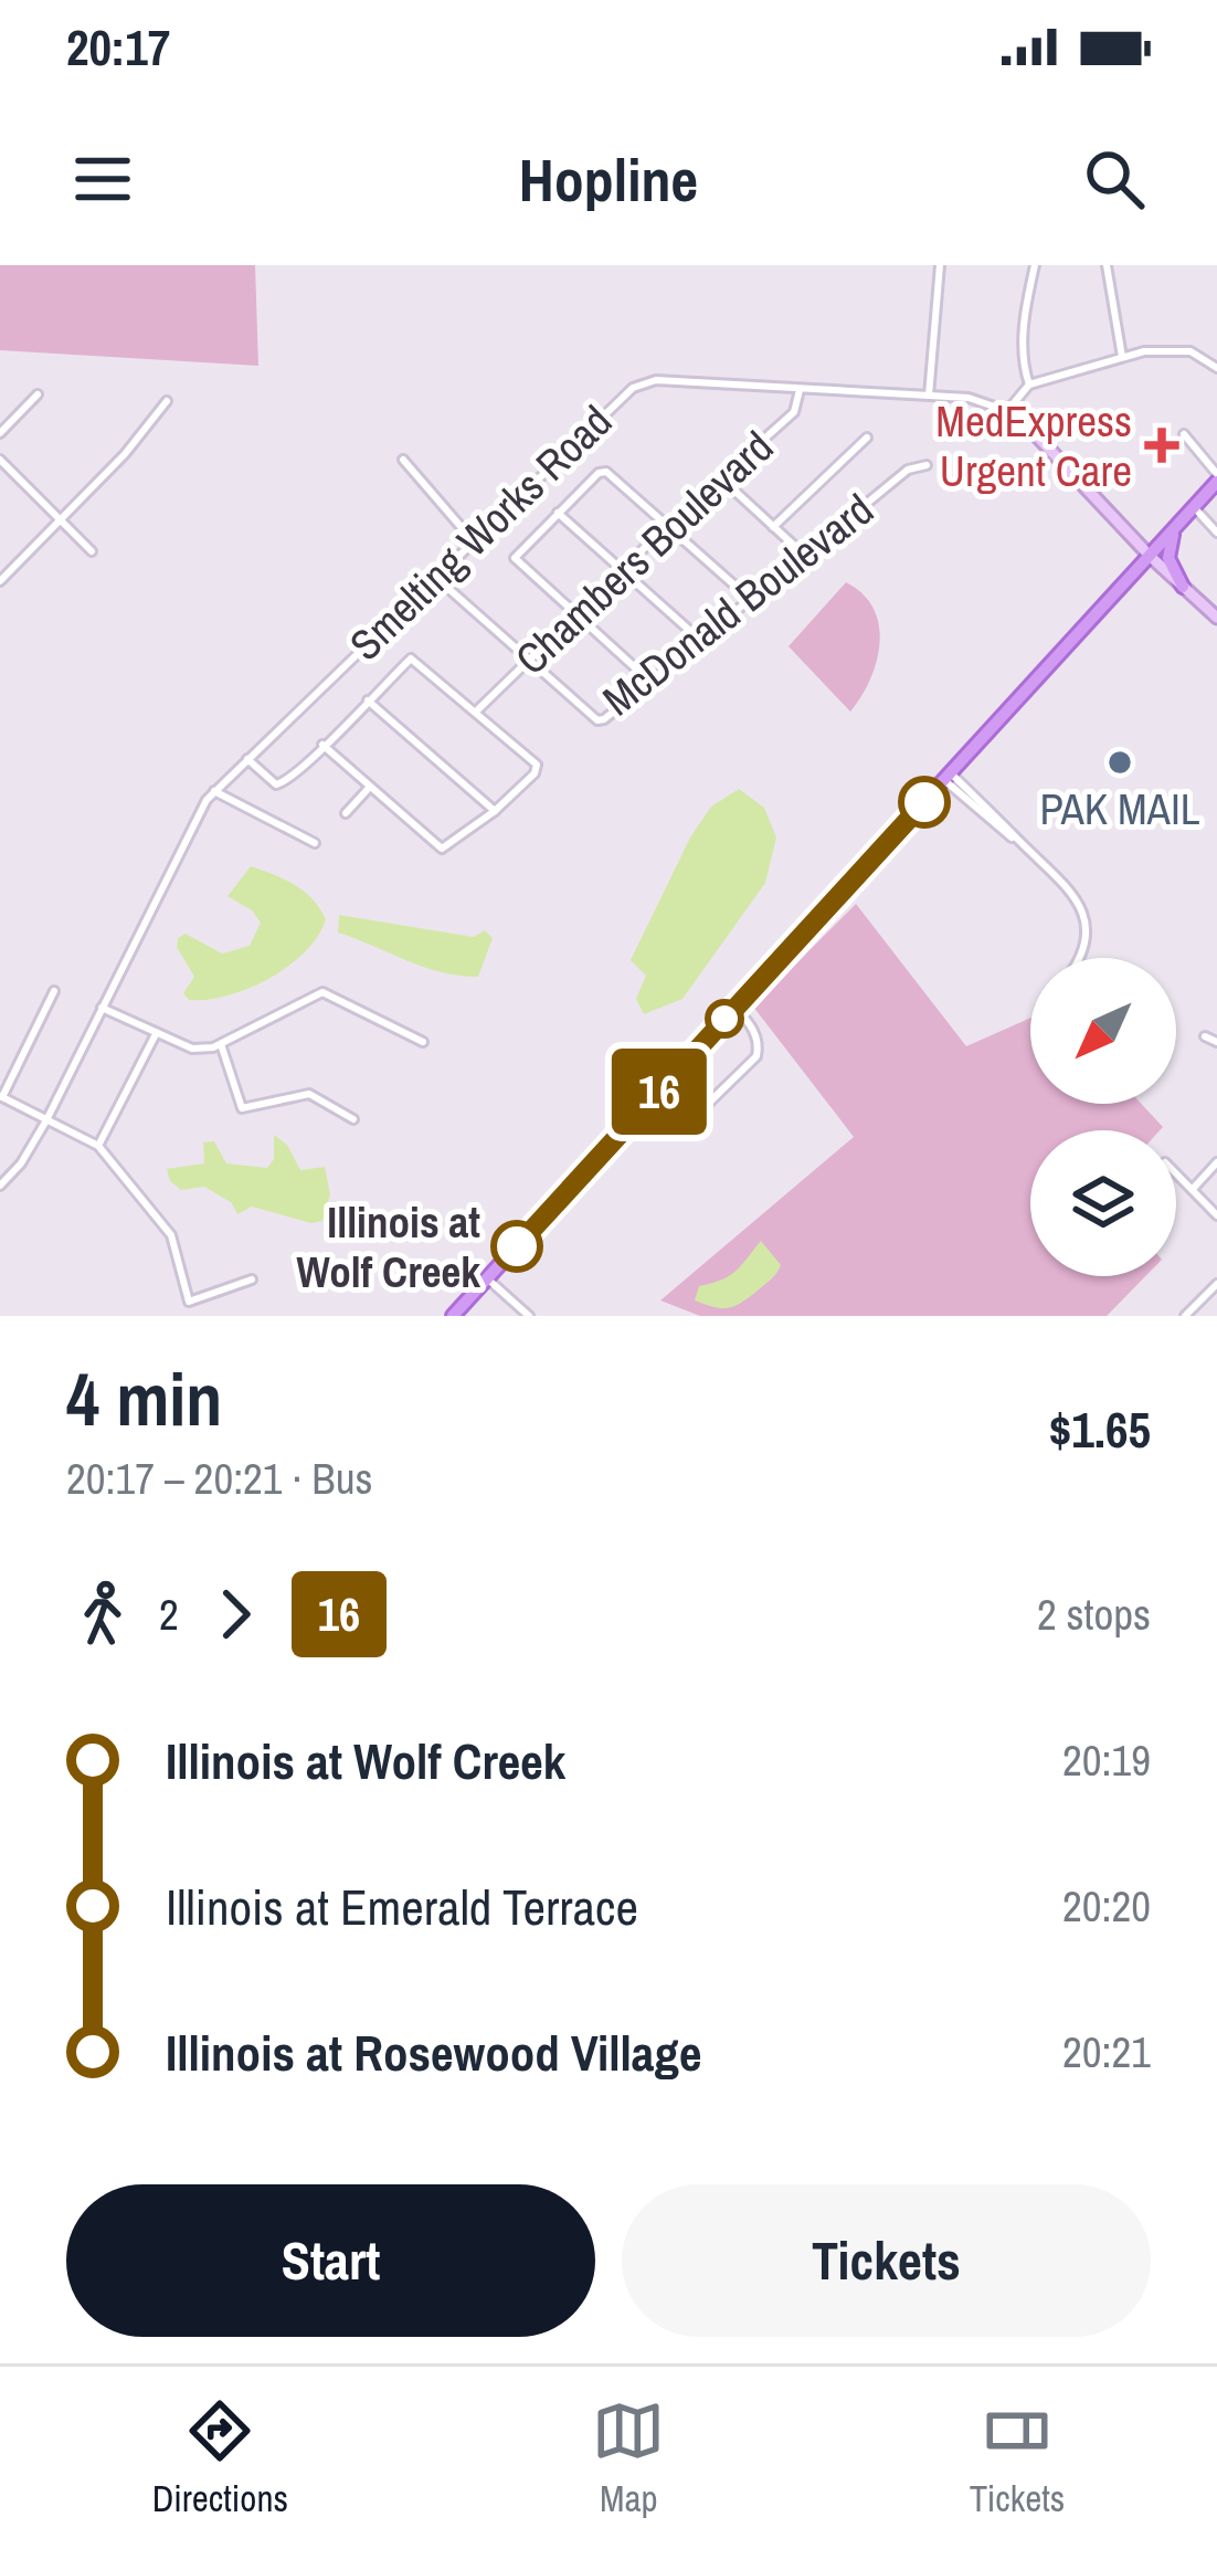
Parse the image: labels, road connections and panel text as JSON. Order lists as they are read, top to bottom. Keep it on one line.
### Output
{"streets":{"street":["Smelting Works Road","Chambers Boulevard","McDonald Boulevard"]},"crossings":[["Smelting Works Road","Chambers Boulevard"],["Smelting Works Road","McDonald Boulevard"],["Chambers Boulevard","McDonald Boulevard"]],"places":{"health":["MedExpress Urgent Care"],"other":["PAK MAIL","Illinois at Wolf Creek"]},"lines":["bus line 16"],"north":"bottom left","page":{"status":"20:17","header":"Hopline","on_map":"16","heading":["4 min","20:17 – 20:21 · Bus","$1.65"],"legs":["2","16","2 stops"],"list":[{"name":"Illinois at Wolf Creek","value":"20:19"},{"name":"Illinois at Emerald Terrace","value":"20:20"},{"name":"Illinois at Rosewood Village","value":"20:21"}],"buttons":["Start","Tickets"],"tabs":["Directions","Map","Tickets"]}}
